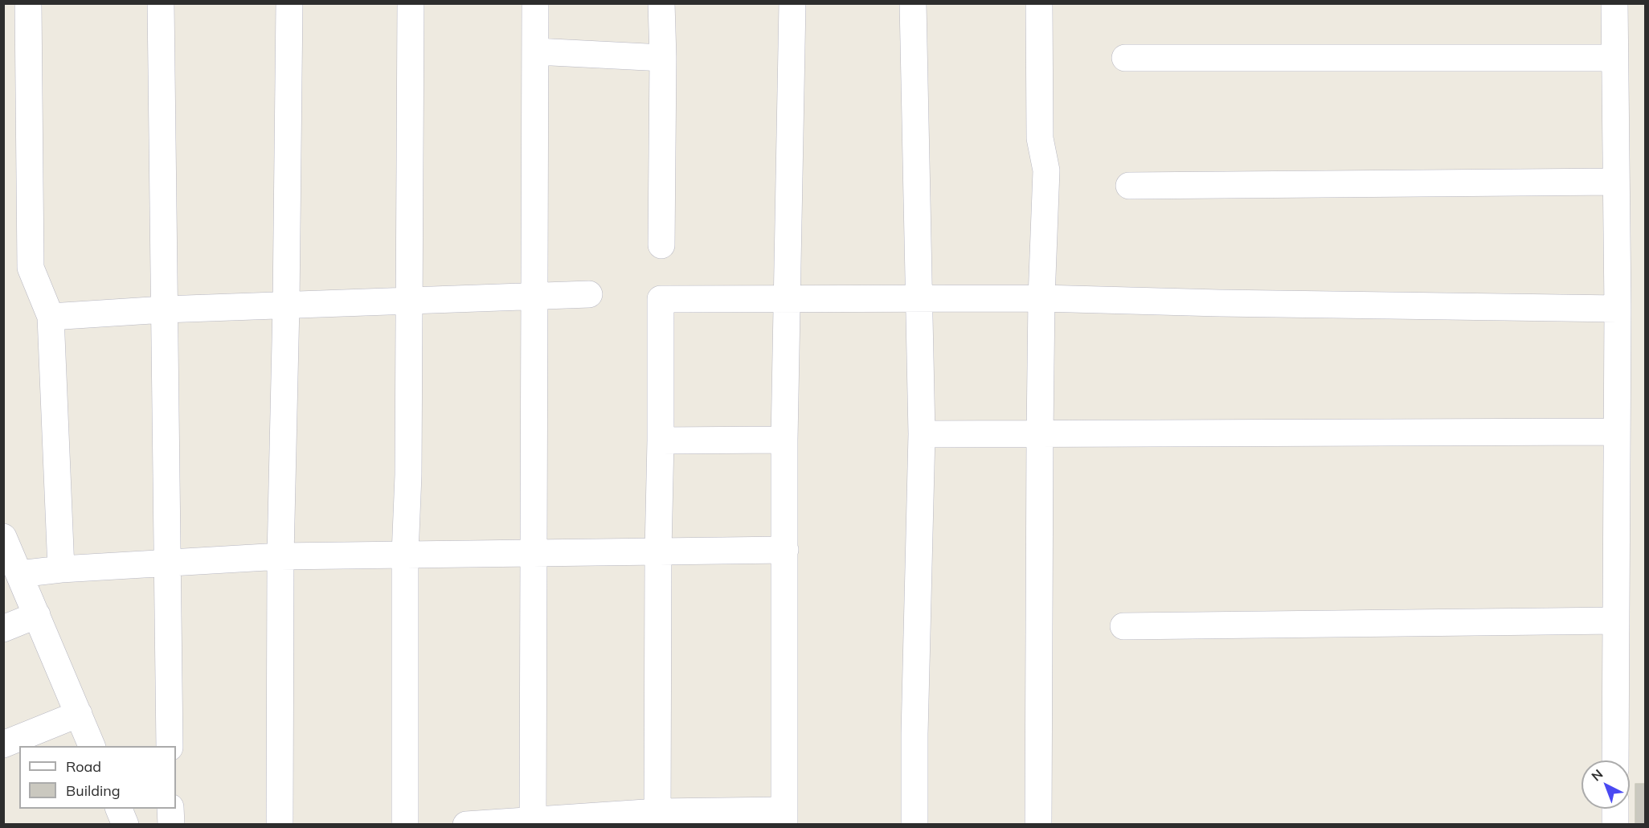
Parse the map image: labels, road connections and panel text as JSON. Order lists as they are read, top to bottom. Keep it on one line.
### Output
{"legend":["Road","Building"],"north":"top left"}
